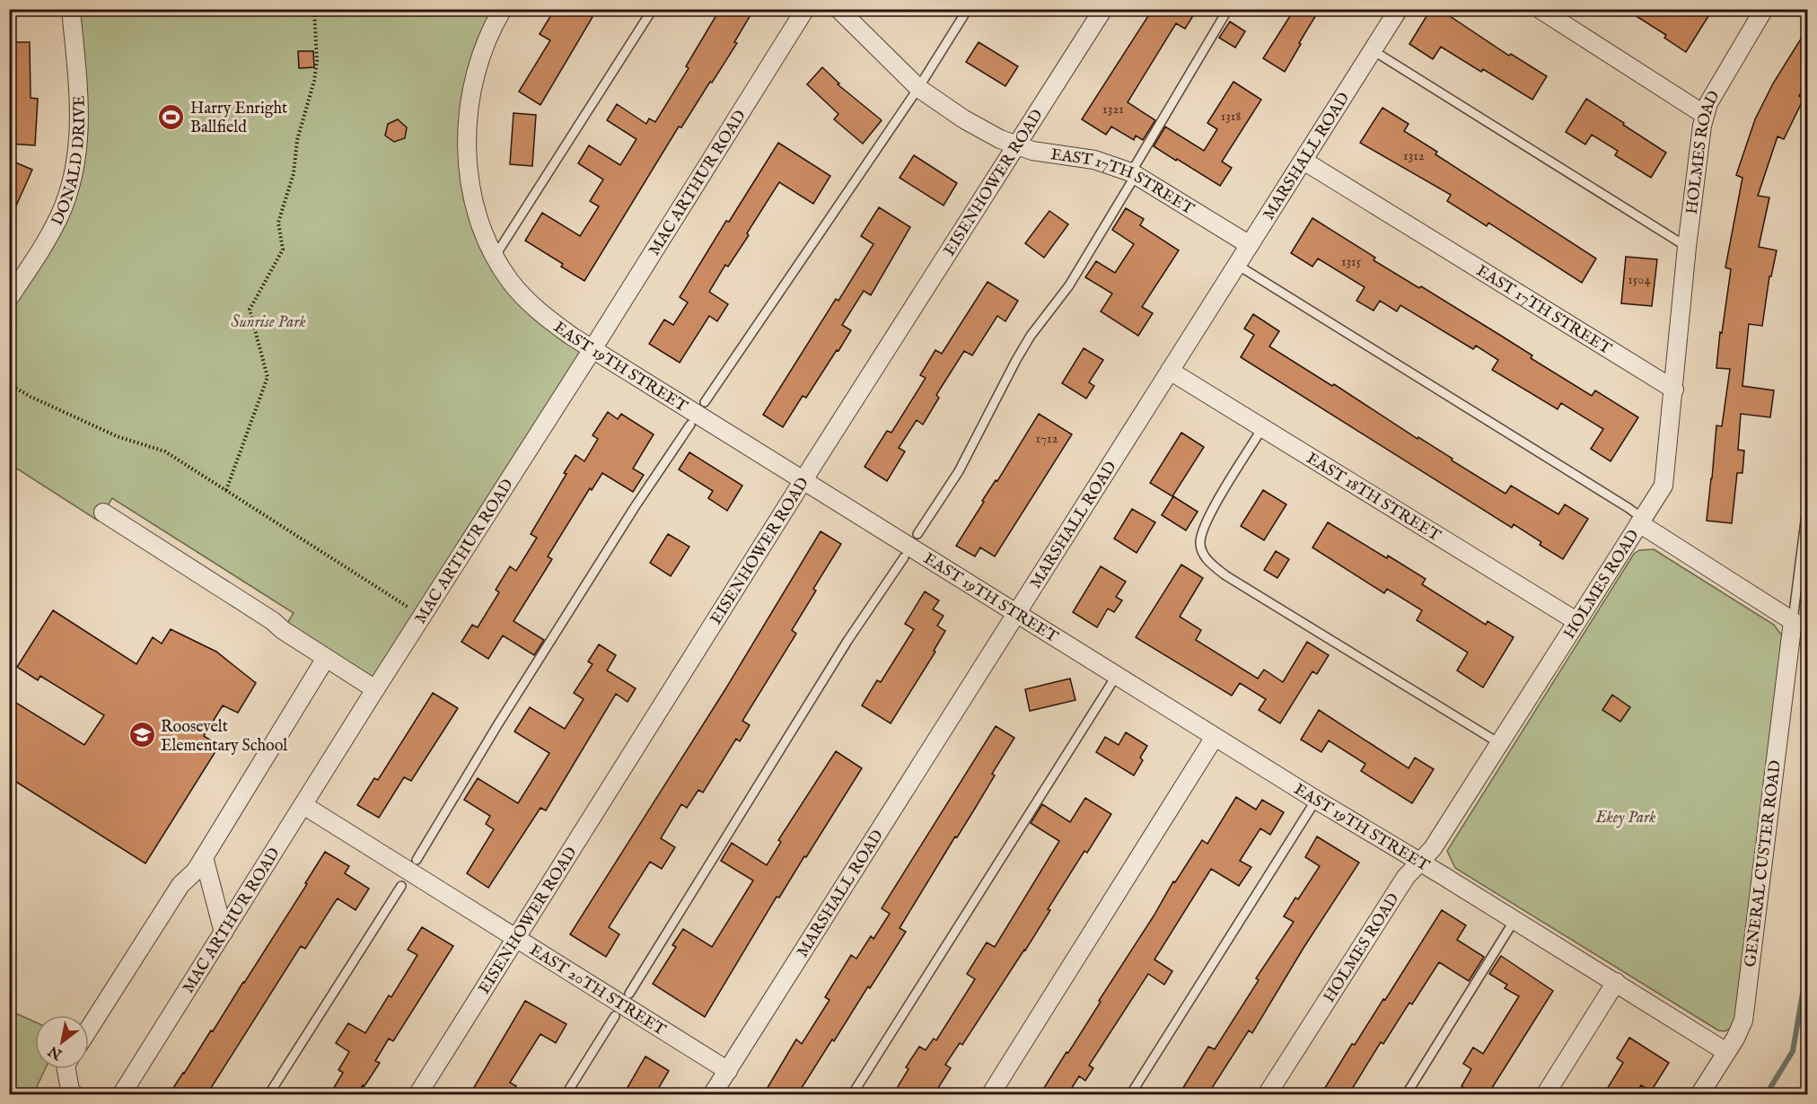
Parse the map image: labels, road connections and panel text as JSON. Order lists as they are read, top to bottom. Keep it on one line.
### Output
{"streets":{"street":["HOLMES ROAD","MARSHALL ROAD","DONALD DRIVE","EISENHOWER ROAD","MAC ARTHUR ROAD","EAST 17TH STREET","EAST 19TH STREET","EAST 18TH STREET","GENERAL CUSTER ROAD","EAST 20TH STREET"]},"crossings":[["HOLMES ROAD","EAST 17TH STREET"],["HOLMES ROAD","EAST 19TH STREET"],["HOLMES ROAD","EAST 18TH STREET"],["MARSHALL ROAD","EAST 17TH STREET"],["MARSHALL ROAD","EAST 19TH STREET"],["MARSHALL ROAD","EAST 18TH STREET"],["MARSHALL ROAD","EAST 20TH STREET"],["EISENHOWER ROAD","EAST 17TH STREET"],["EISENHOWER ROAD","EAST 19TH STREET"],["EISENHOWER ROAD","EAST 20TH STREET"],["MAC ARTHUR ROAD","EAST 19TH STREET"],["MAC ARTHUR ROAD","EAST 20TH STREET"],["EAST 19TH STREET","GENERAL CUSTER ROAD"]],"parks":["Sunrise Park","Ekey Park"],"places":{"sports":["Harry Enright Ballfield"],"school or university":["Roosevelt Elementary School"]},"house_numbers":["1321","1318","1312","1315","1504","1712"],"north":"bottom left"}
